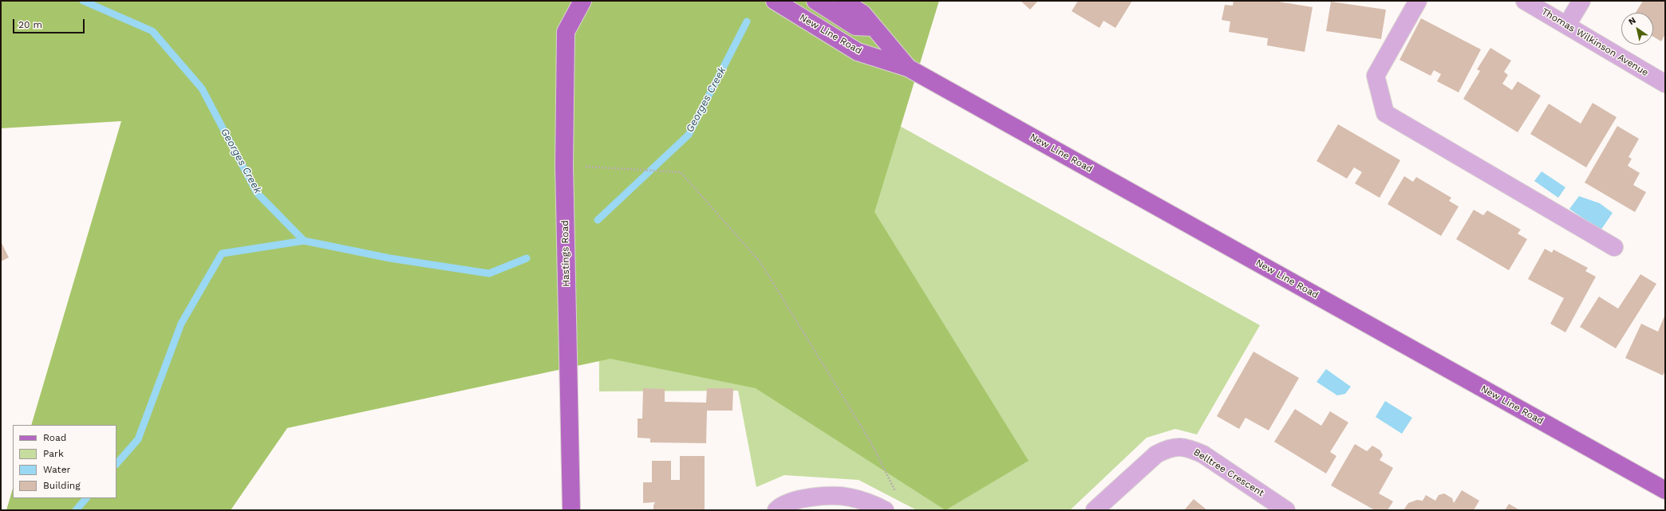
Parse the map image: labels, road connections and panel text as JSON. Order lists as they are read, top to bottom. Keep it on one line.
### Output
{"streets":{"main road":["New Line Road","Hastings Road"],"street":["Thomas Wilkinson Avenue","Belltree Crescent"]},"water":["Georges Creek"],"legend":["Road","Park","Water","Building"],"scale_bar":"20 m","north":"top left"}
